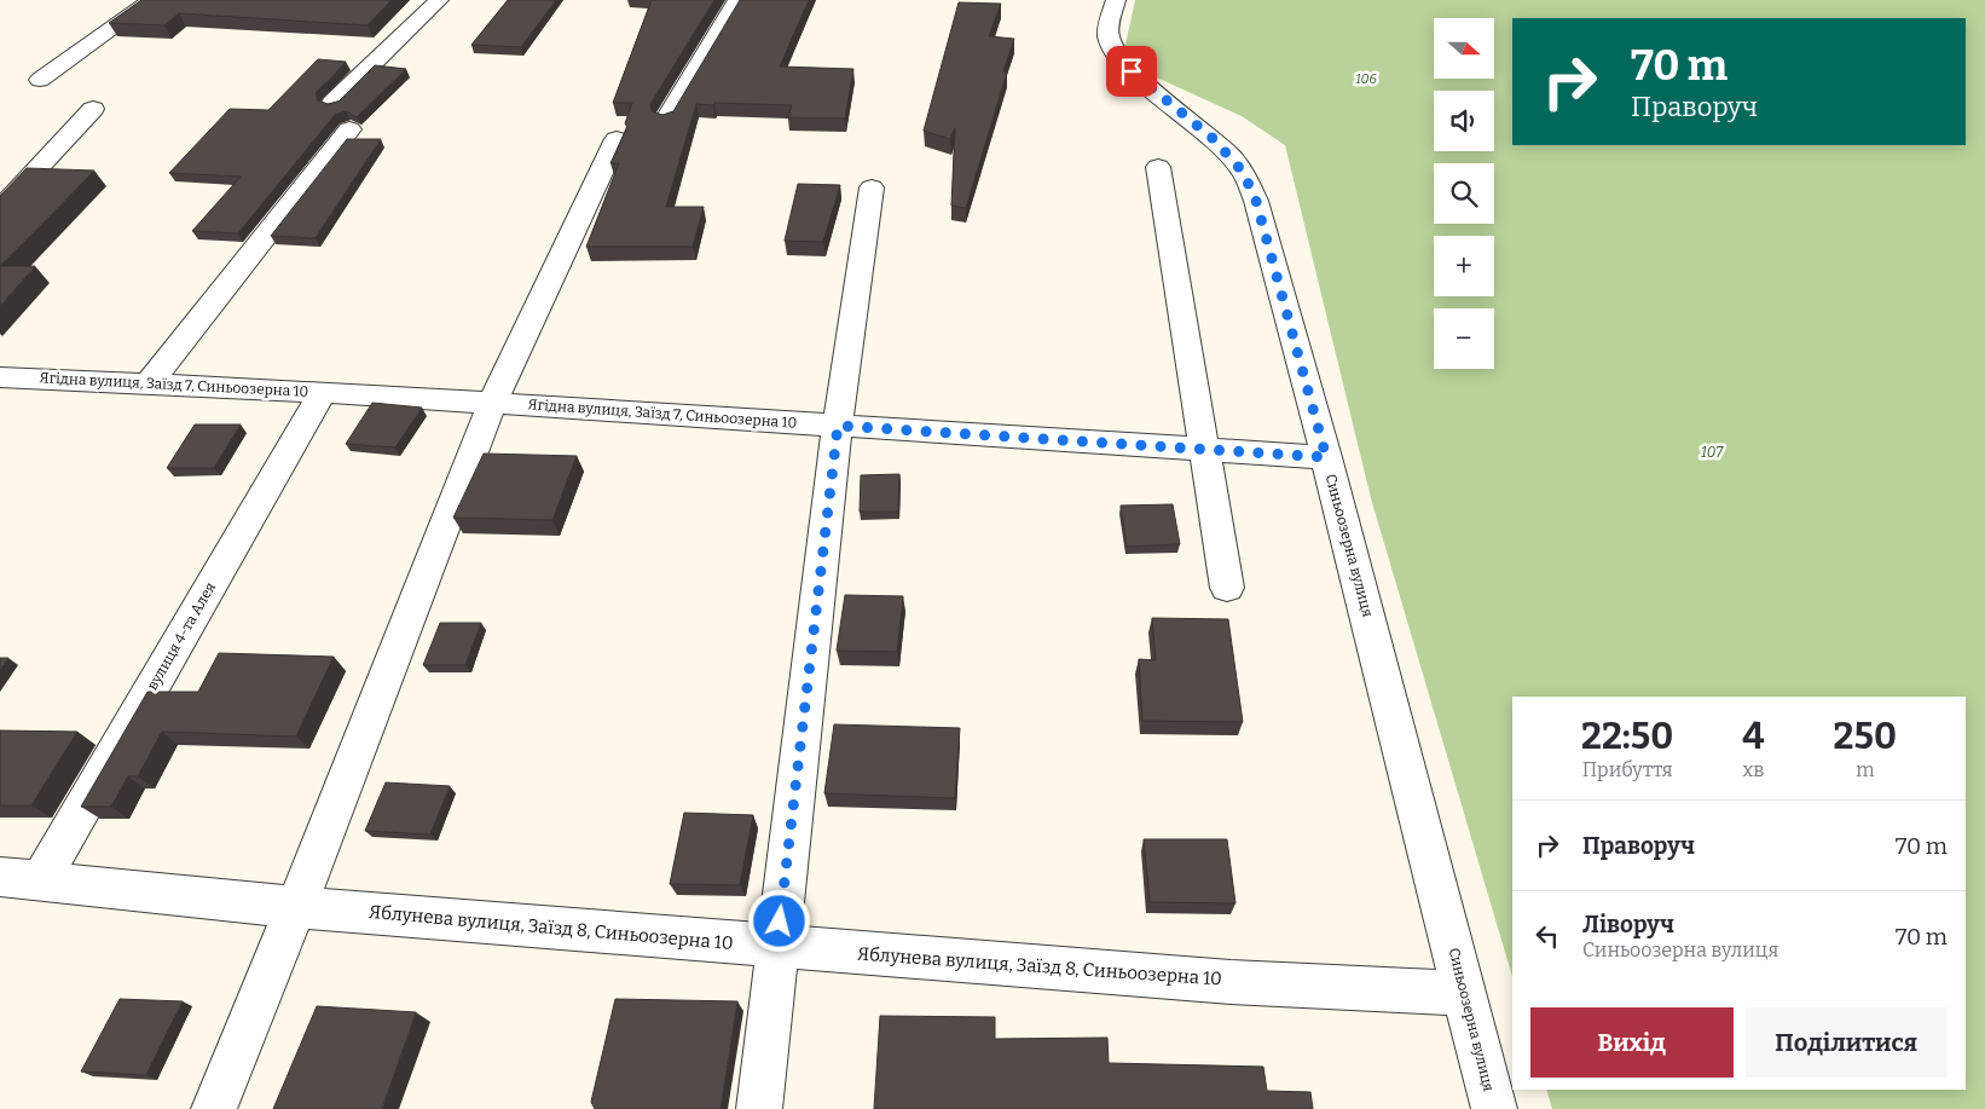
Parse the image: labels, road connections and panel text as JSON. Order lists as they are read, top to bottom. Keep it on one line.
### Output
{"streets":{"street":["Ягідна вулиця, Заїзд 7, Синьоозерна 10","Синьоозерна вулиця","вулиця 4-та Алея","Яблунева вулиця, Заїзд 8, Синьоозерна 10"]},"crossings":[["Ягідна вулиця, Заїзд 7, Синьоозерна 10","Синьоозерна вулиця"],["Ягідна вулиця, Заїзд 7, Синьоозерна 10","вулиця 4-та Алея"],["Синьоозерна вулиця","Яблунева вулиця, Заїзд 8, Синьоозерна 10"],["вулиця 4-та Алея","Яблунева вулиця, Заїзд 8, Синьоозерна 10"]],"parks":["106","107"],"north":"right","page":{"map_buttons":["+","−"],"turn":["70 m","Праворуч"],"eta":["22:50","Прибуття","4","хв","250","m"],"list":[{"name":"Праворуч","value":"70 m"},{"name":"Ліворуч","note":"Синьоозерна вулиця","value":"70 m"}],"buttons":["Вихід","Поділитися"]}}
